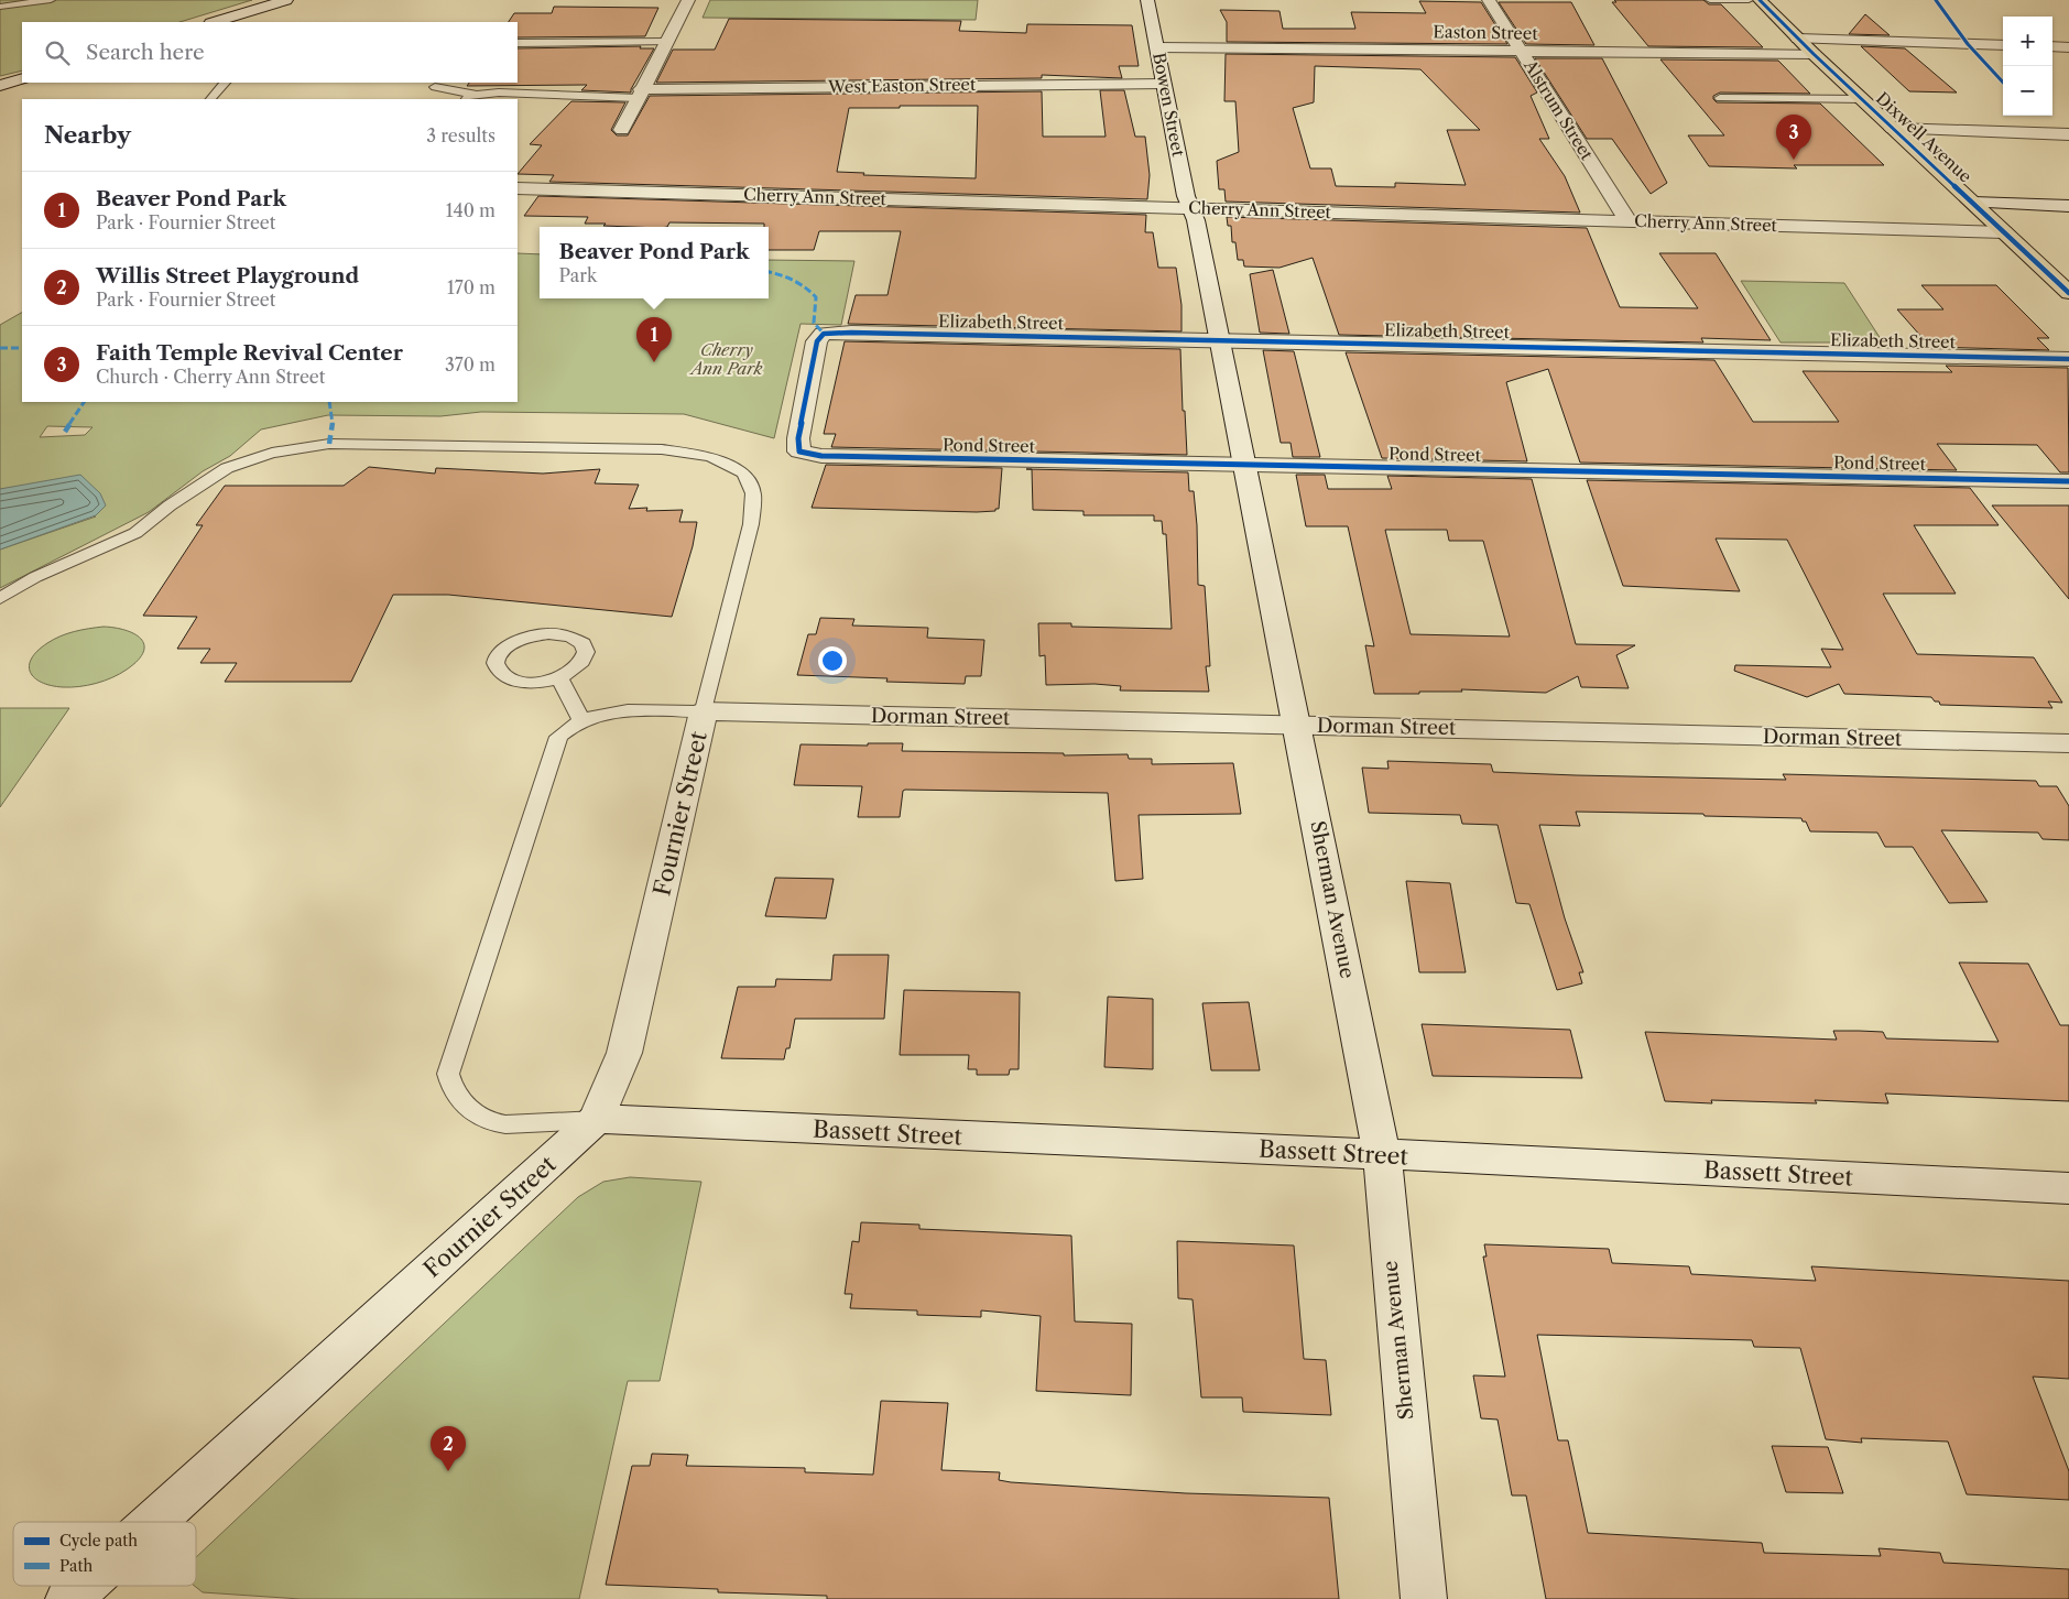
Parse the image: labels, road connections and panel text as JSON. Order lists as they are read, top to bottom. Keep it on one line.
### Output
{"streets":{"main road":["Dixwell Avenue"],"street":["Easton Street","West Easton Street","Bowen Street","Alstrum Street","Cherry Ann Street","Elizabeth Street","Pond Street","Dorman Street","Fournier Street","Sherman Avenue","Bassett Street"]},"crossings":[["Easton Street","Bowen Street"],["Easton Street","Alstrum Street"],["Easton Street","Dixwell Avenue"],["West Easton Street","Bowen Street"],["Bowen Street","Cherry Ann Street"],["Bowen Street","Sherman Avenue"],["Alstrum Street","Cherry Ann Street"],["Dixwell Avenue","Cherry Ann Street"],["Cherry Ann Street","Sherman Avenue"],["Elizabeth Street","Pond Street"],["Elizabeth Street","Sherman Avenue"],["Pond Street","Sherman Avenue"],["Dorman Street","Fournier Street"],["Dorman Street","Sherman Avenue"],["Fournier Street","Bassett Street"],["Sherman Avenue","Bassett Street"]],"parks":["Cherry Ann Park"],"legend":["Cycle path","Path"],"page":{"map_buttons":["+","−"],"search":"Search here","heading":["Nearby","3 results"],"pins":["3","1","2"],"list":[{"mark":"1","name":"Beaver Pond Park","note":"Park · Fournier Street","value":"140 m"},{"mark":"2","name":"Willis Street Playground","note":"Park · Fournier Street","value":"170 m"},{"mark":"3","name":"Faith Temple Revival Center","note":"Church · Cherry Ann Street","value":"370 m"}],"popup":["Beaver Pond Park","Park"]}}
